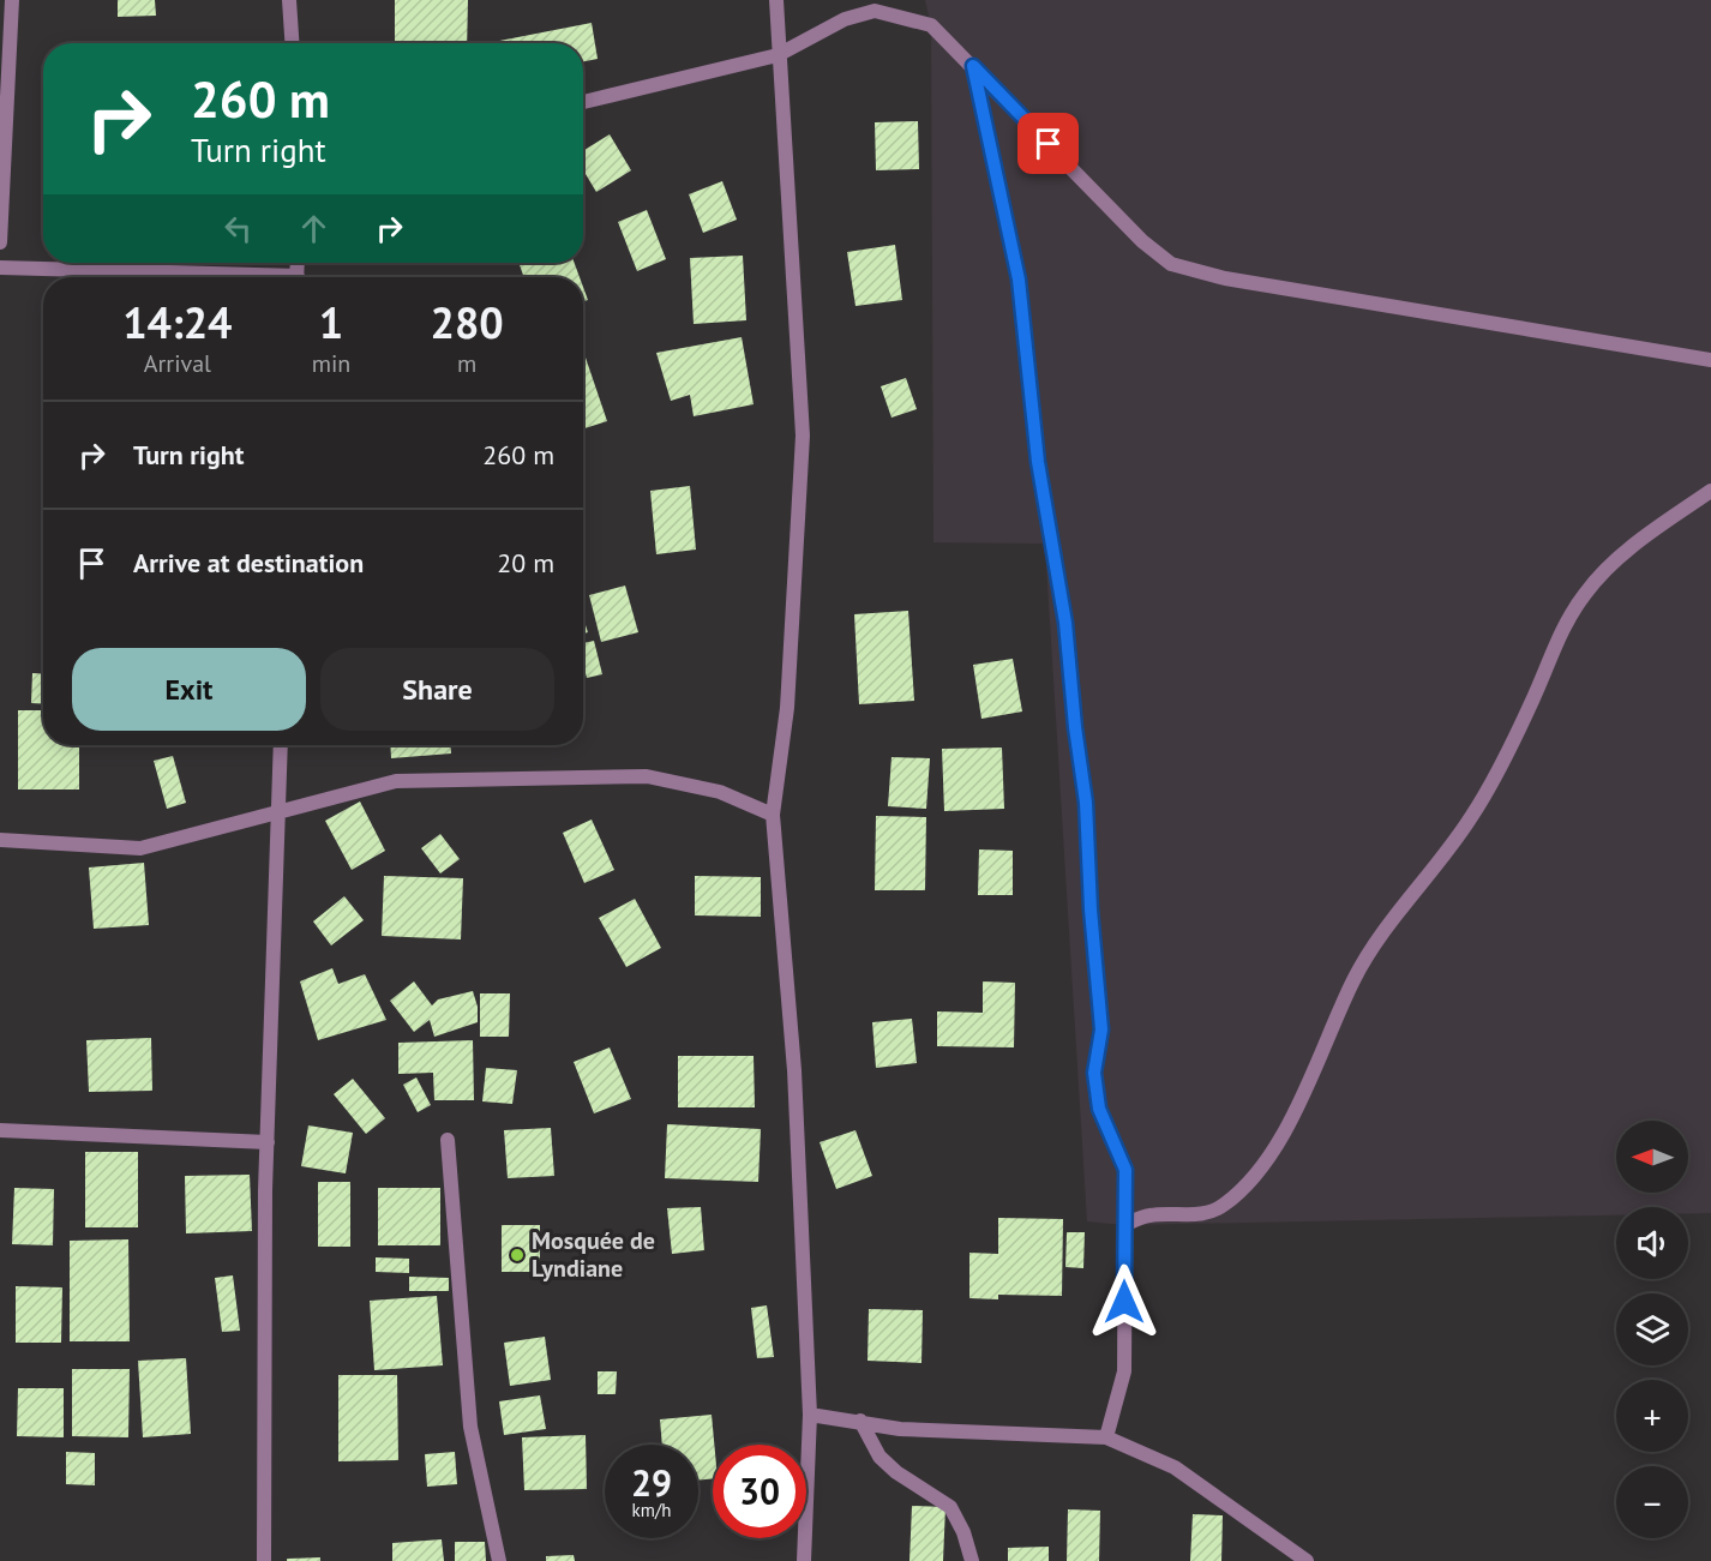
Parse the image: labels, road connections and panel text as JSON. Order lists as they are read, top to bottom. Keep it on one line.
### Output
{"places":["Mosquée de Lyndiane"],"north":"left","page":{"turn":["260 m","Turn right"],"eta":["14:24","Arrival","1","min","280","m"],"list":[{"name":"Turn right","value":"260 m"},{"name":"Arrive at destination","value":"20 m"}],"buttons":["Exit","Share"],"map_buttons":["+","−"],"speed":"29 km/h","limit":"30"}}
